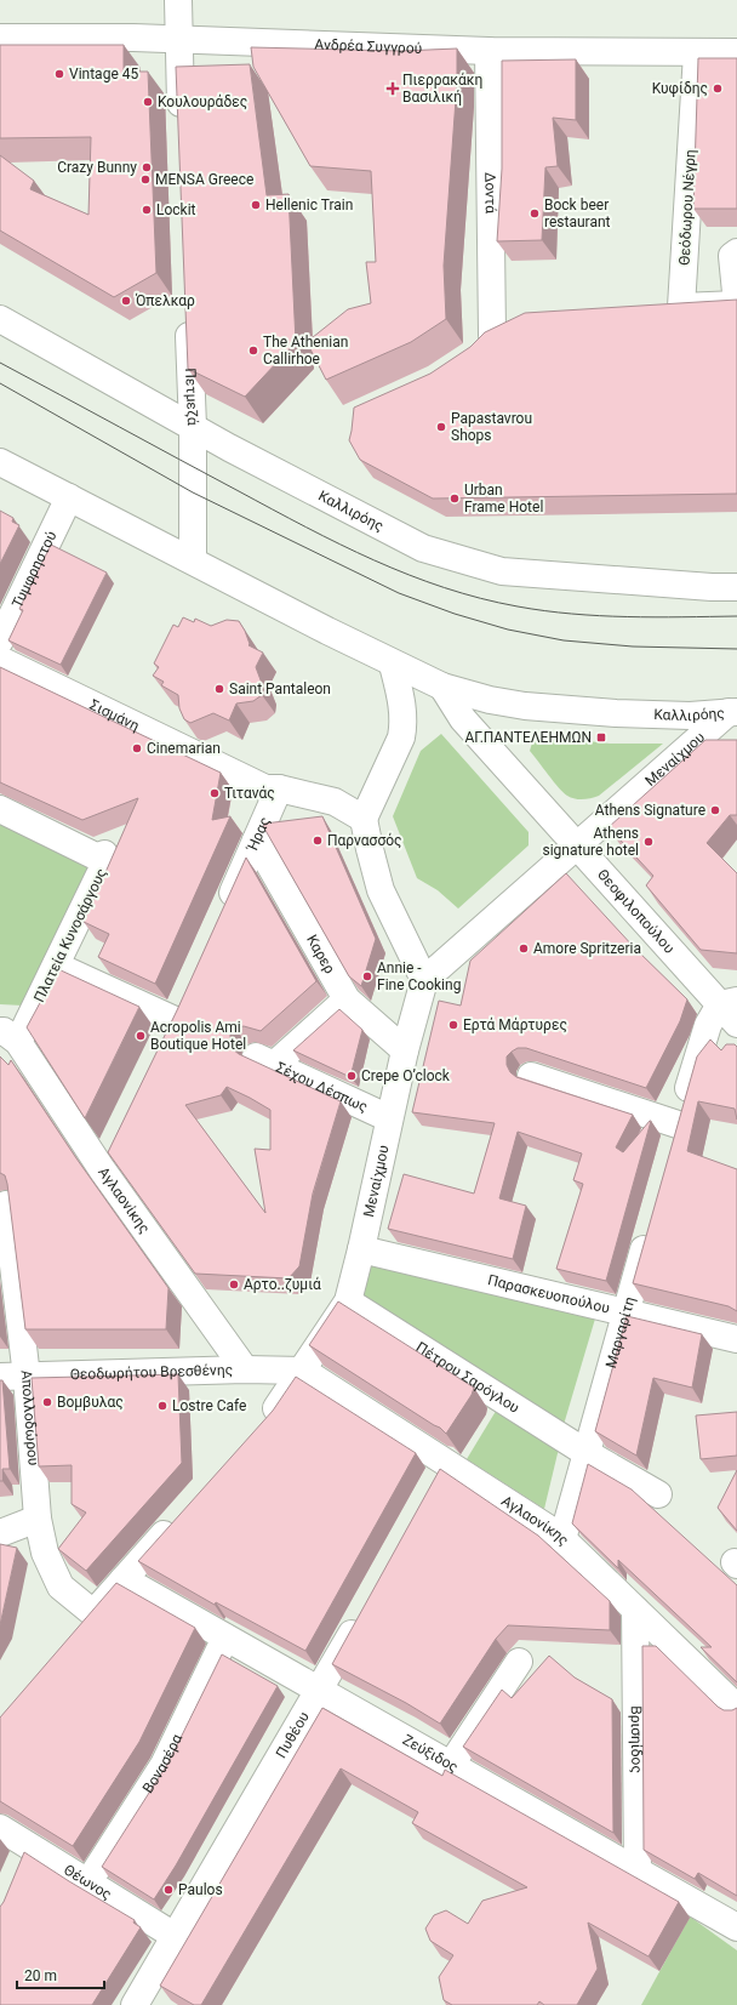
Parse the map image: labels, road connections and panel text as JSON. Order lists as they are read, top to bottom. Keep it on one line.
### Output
{"streets":{"main road":["Ανδρέα Συγγρού","Δοντά","Θεόδωρου Νέγρη","Πετμεζά","Καλλιρόης","Τυμφρηστού","Σισμάνη","Μεναίχμου","Ήρας","Θεοφιλοπούλου","Πλατεία Κυνοσάργους","Καρερ","Σέχου Δέσπως","Αγλαονίκης","Παρασκευοπούλου","Μαργαρίτη","Θεοδωρήτου Βρεσθένης","Πέτρου Σαρόγλου","Απολλοδώρου","Πυθέου","Βρισηίδος","Ζεύξιδος","Βονασέρα","Θέωνος"]},"crossings":[["Ανδρέα Συγγρού","Δοντά"],["Ανδρέα Συγγρού","Θεόδωρου Νέγρη"],["Πετμεζά","Καλλιρόης"],["Καλλιρόης","Τυμφρηστού"],["Καλλιρόης","Μεναίχμου"],["Καλλιρόης","Θεοφιλοπούλου"],["Σισμάνη","Ήρας"],["Μεναίχμου","Θεοφιλοπούλου"],["Μεναίχμου","Καρερ"],["Μεναίχμου","Σέχου Δέσπως"],["Μεναίχμου","Αγλαονίκης"],["Μεναίχμου","Παρασκευοπούλου"],["Μεναίχμου","Θεοδωρήτου Βρεσθένης"],["Μεναίχμου","Πέτρου Σαρόγλου"],["Ήρας","Καρερ"],["Πλατεία Κυνοσάργους","Αγλαονίκης"],["Καρερ","Σέχου Δέσπως"],["Αγλαονίκης","Μαργαρίτη"],["Αγλαονίκης","Θεοδωρήτου Βρεσθένης"],["Αγλαονίκης","Βρισηίδος"],["Παρασκευοπούλου","Μαργαρίτη"],["Μαργαρίτη","Πέτρου Σαρόγλου"],["Θεοδωρήτου Βρεσθένης","Απολλοδώρου"],["Πυθέου","Ζεύξιδος"],["Πυθέου","Θέωνος"],["Βρισηίδος","Ζεύξιδος"],["Ζεύξιδος","Βονασέρα"],["Βονασέρα","Θέωνος"]],"places":{"other":["Vintage 45","Κυφίδης","Κουλουράδες","Crazy Bunny","MENSA Greece","Hellenic Train","Lockit","Bock beer restaurant","Όπελκαρ","The Athenian Callirhoe","Papastavrou Shops","Urban Frame Hotel","Saint Pantaleon","Cinemarian","Τιτανάς","Athens Signature","Παρνασσός","Athens signature hotel","Amore Spritzeria","Annie - Fine Cooking","Ερτά Μάρτυρες","Acropolis Ami Boutique Hotel","Crepe O’clock","Αρτο..ζυμιά","Βομβυλας","Lostre Cafe","Paulos"],"health":["Πιερρακάκη Βασιλική"],"transit":["ΑΓ.ΠΑΝΤΕΛΕΗΜΩΝ"]},"scale_bar":"20 m"}
